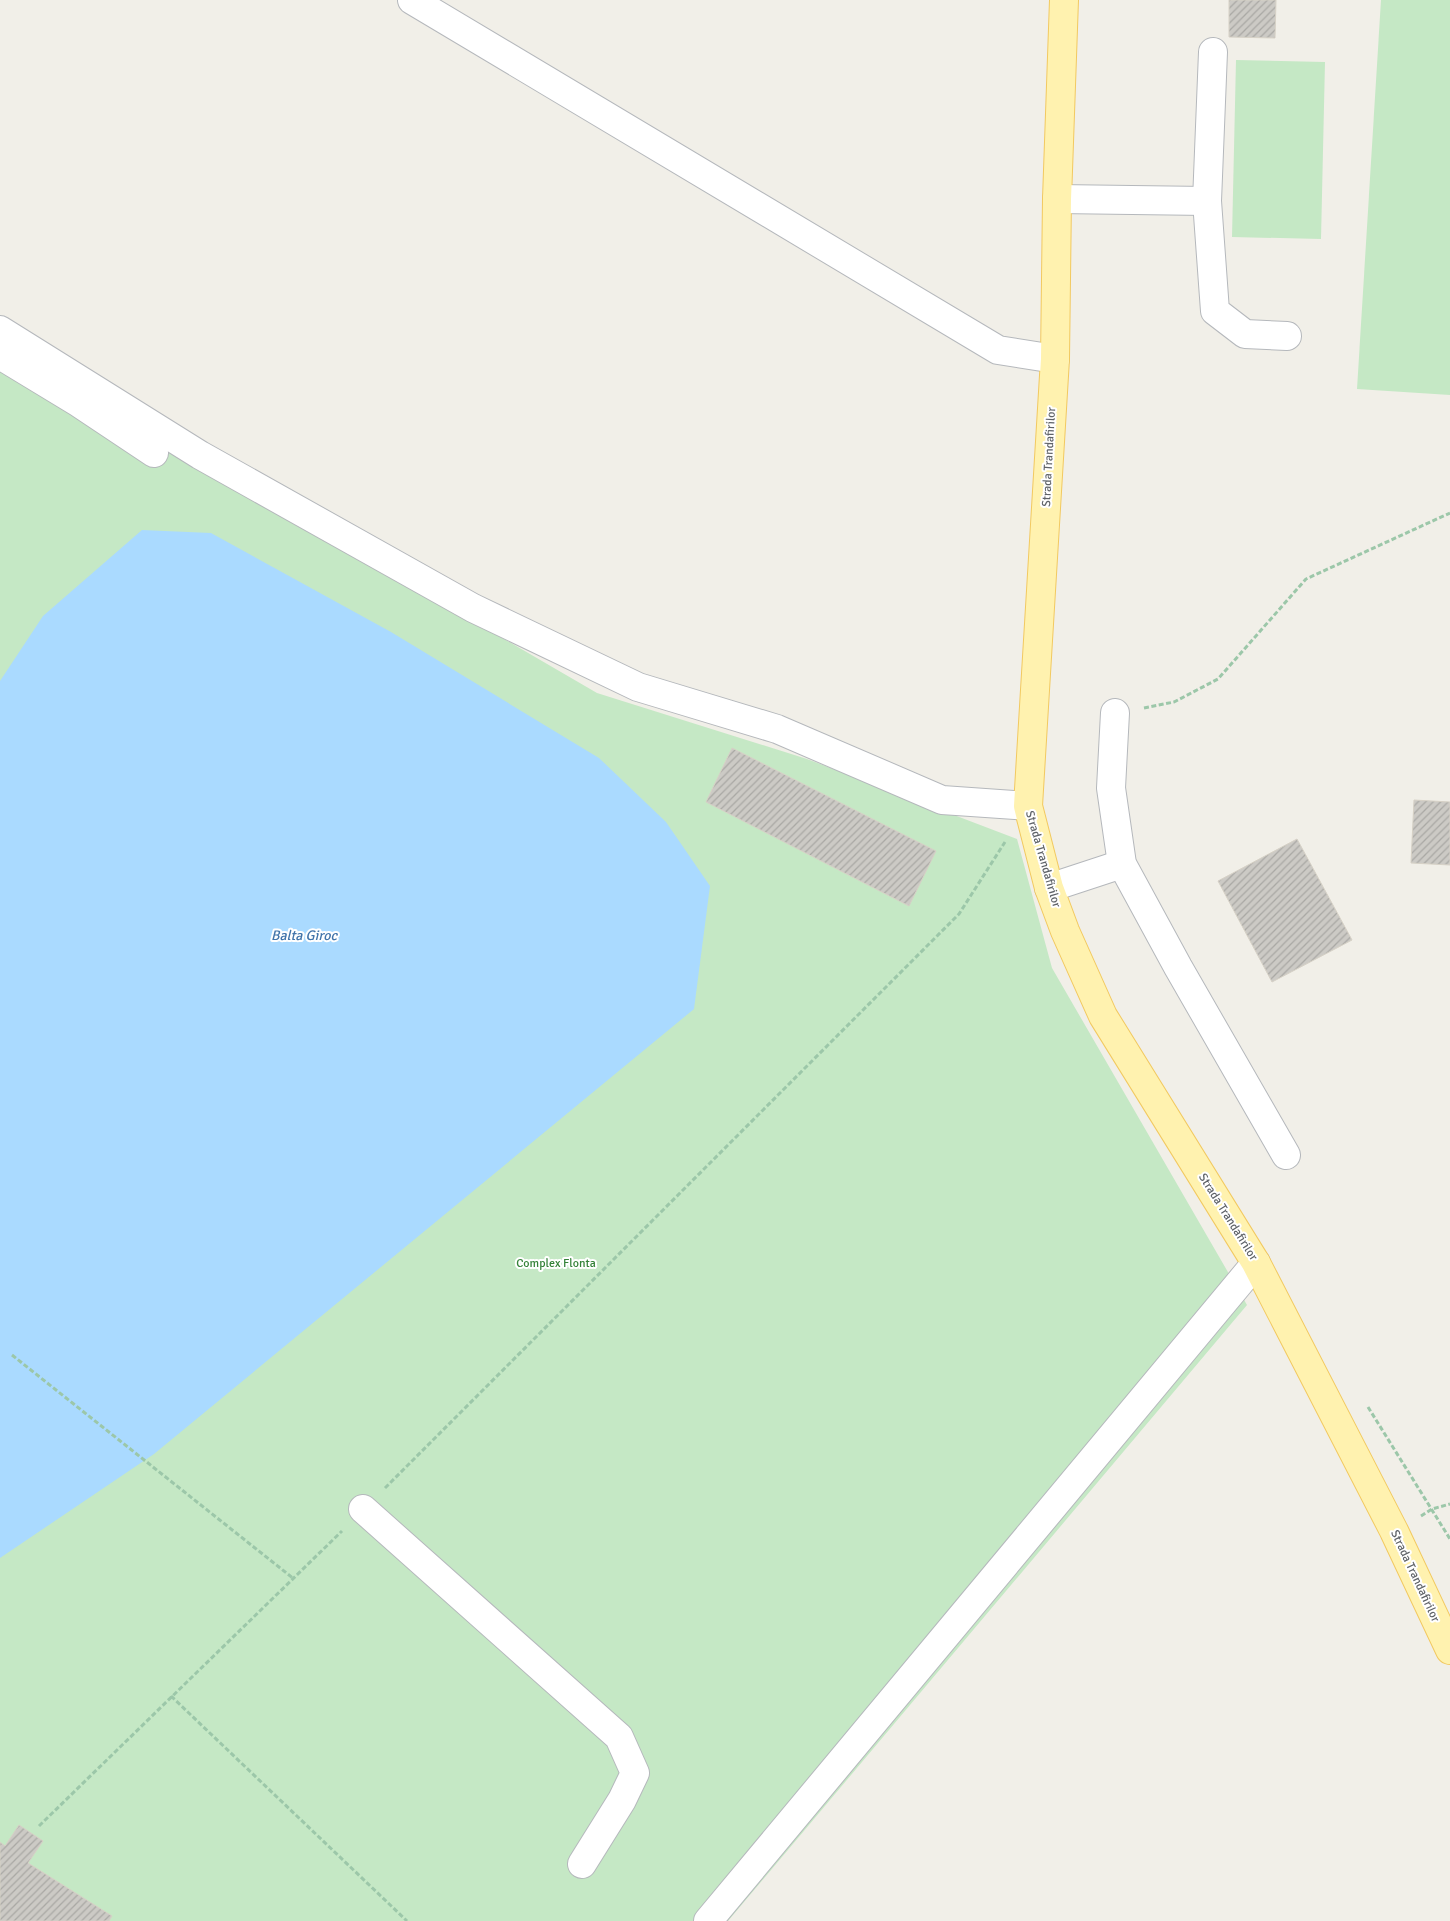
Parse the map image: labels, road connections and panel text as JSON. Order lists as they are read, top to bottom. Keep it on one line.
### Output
{"streets":{"main road":["Strada Trandafirilor"]},"water":["Balta Giroc"],"parks":["Complex Flonta"]}
